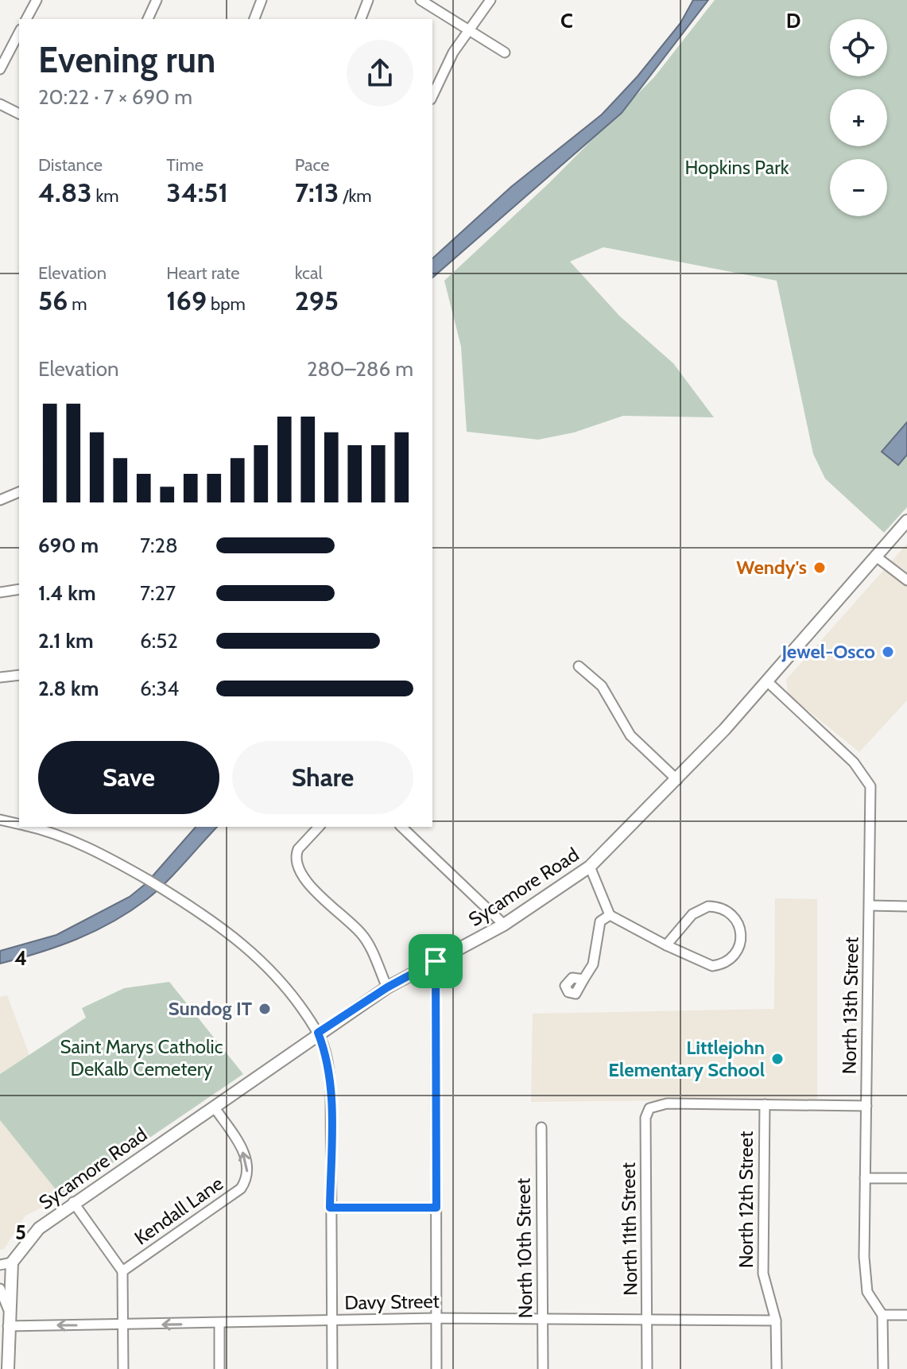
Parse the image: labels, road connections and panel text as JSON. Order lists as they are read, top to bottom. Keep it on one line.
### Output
{"streets":{"main road":["Sycamore Road"],"street":["North 13th Street","North 12th Street","Kendall Lane","North 11th Street","North 10th Street","Davy Street"]},"crossings":[["Sycamore Road","North 13th Street"],["Sycamore Road","Kendall Lane"],["North 12th Street","North 11th Street"],["North 12th Street","Davy Street"],["North 11th Street","Davy Street"],["North 10th Street","Davy Street"]],"parks":["Hopkins Park","Saint Marys Catholic DeKalb Cemetery"],"places":["Wendy's","Jewel-Osco","Sundog IT","Littlejohn Elementary School"],"page":{"map_buttons":["+","−"],"heading":["Evening run","20:22 · 7 × 690 m"],"stats":[["Distance","4.83 km"],["Time","34:51"],["Pace","7:13 /km"],["Elevation","56 m"],["Heart rate","169 bpm"],["kcal","295"]],"chart":["Elevation","280–286 m"],"list":[{"name":"690 m","note":"7:28"},{"name":"1.4 km","note":"7:27"},{"name":"2.1 km","note":"6:52"},{"name":"2.8 km","note":"6:34"}],"buttons":["Save","Share"]},"grid":{"columns":["C","D"],"rows":["4","5"]}}
